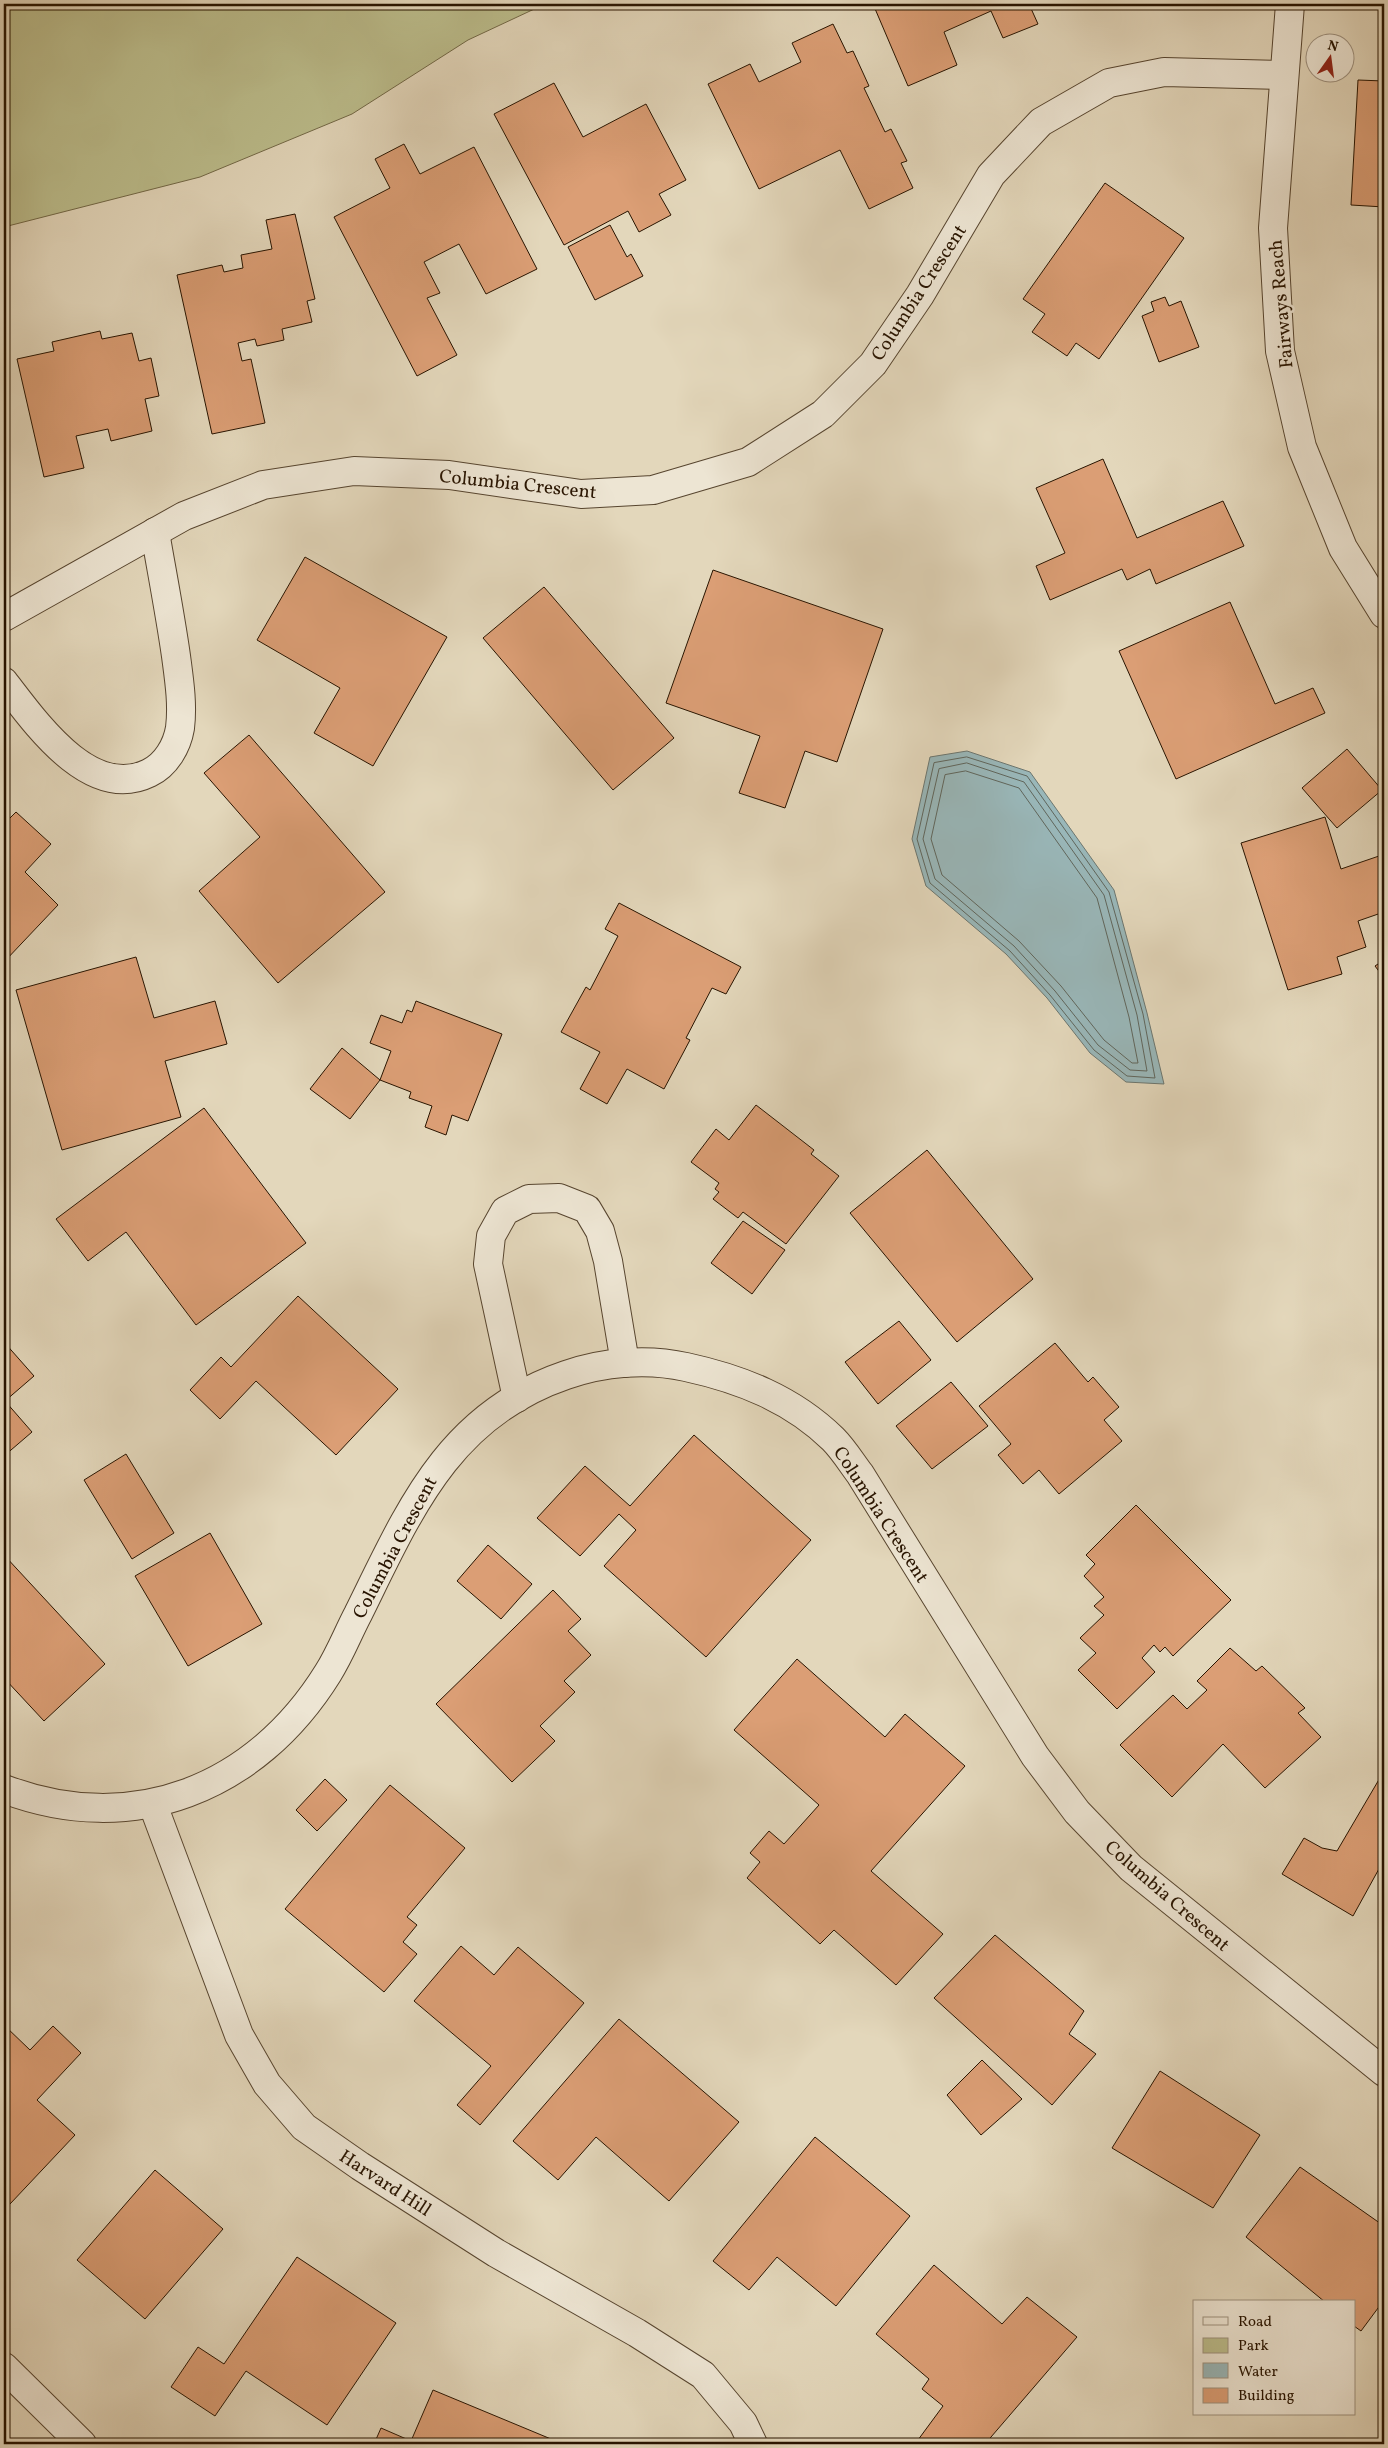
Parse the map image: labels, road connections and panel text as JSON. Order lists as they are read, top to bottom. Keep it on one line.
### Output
{"streets":{"street":["Columbia Crescent","Fairways Reach","Harvard Hill"]},"crossings":[["Columbia Crescent","Fairways Reach"],["Columbia Crescent","Harvard Hill"]],"legend":["Road","Park","Water","Building"],"north":"top"}
